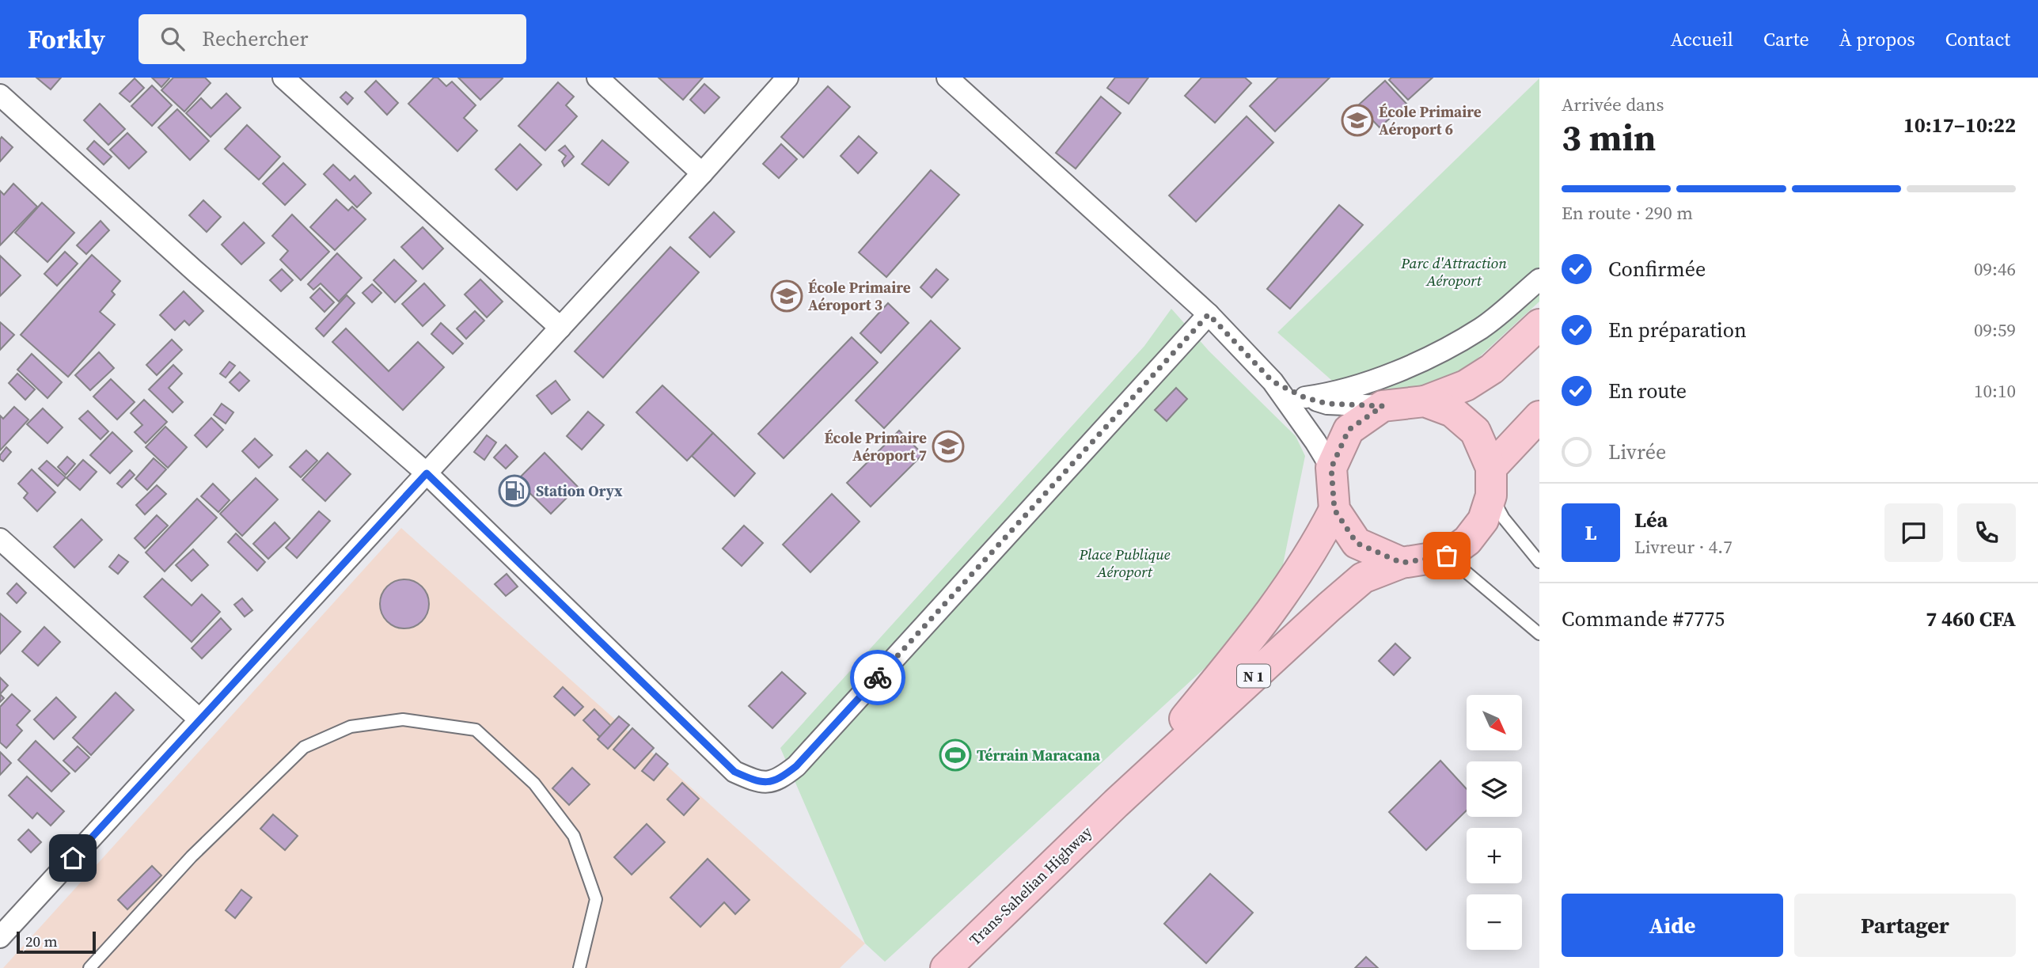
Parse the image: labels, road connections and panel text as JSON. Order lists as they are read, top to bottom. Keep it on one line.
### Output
{"streets":{"highway":["N 1","Trans-Sahelian Highway"]},"parks":["Parc d'Attraction Aéroport","Place Publique Aéroport"],"places":{"school or university":["École Primaire Aéroport 6","École Primaire Aéroport 3","École Primaire Aéroport 7"],"fuel station":["Station Oryx"],"sports":["Térrain Maracana"]},"scale_bar":"20 m","north":"bottom right","page":{"header":"Forkly","search":"Rechercher","nav":["Accueil","Carte","À propos","Contact"],"heading":["3 min","Arrivée dans","10:17–10:22"],"panel":["Léa","Livreur · 4.7","Commande #7775","7 460 CFA"],"bar":"En route · 290 m","list":[["Confirmée","09:46"],["En préparation","09:59"],["En route","10:10"],"Livrée"],"round":"L","map_buttons":["+","−"],"buttons":["Aide","Partager"],"scale":"20 m"}}
